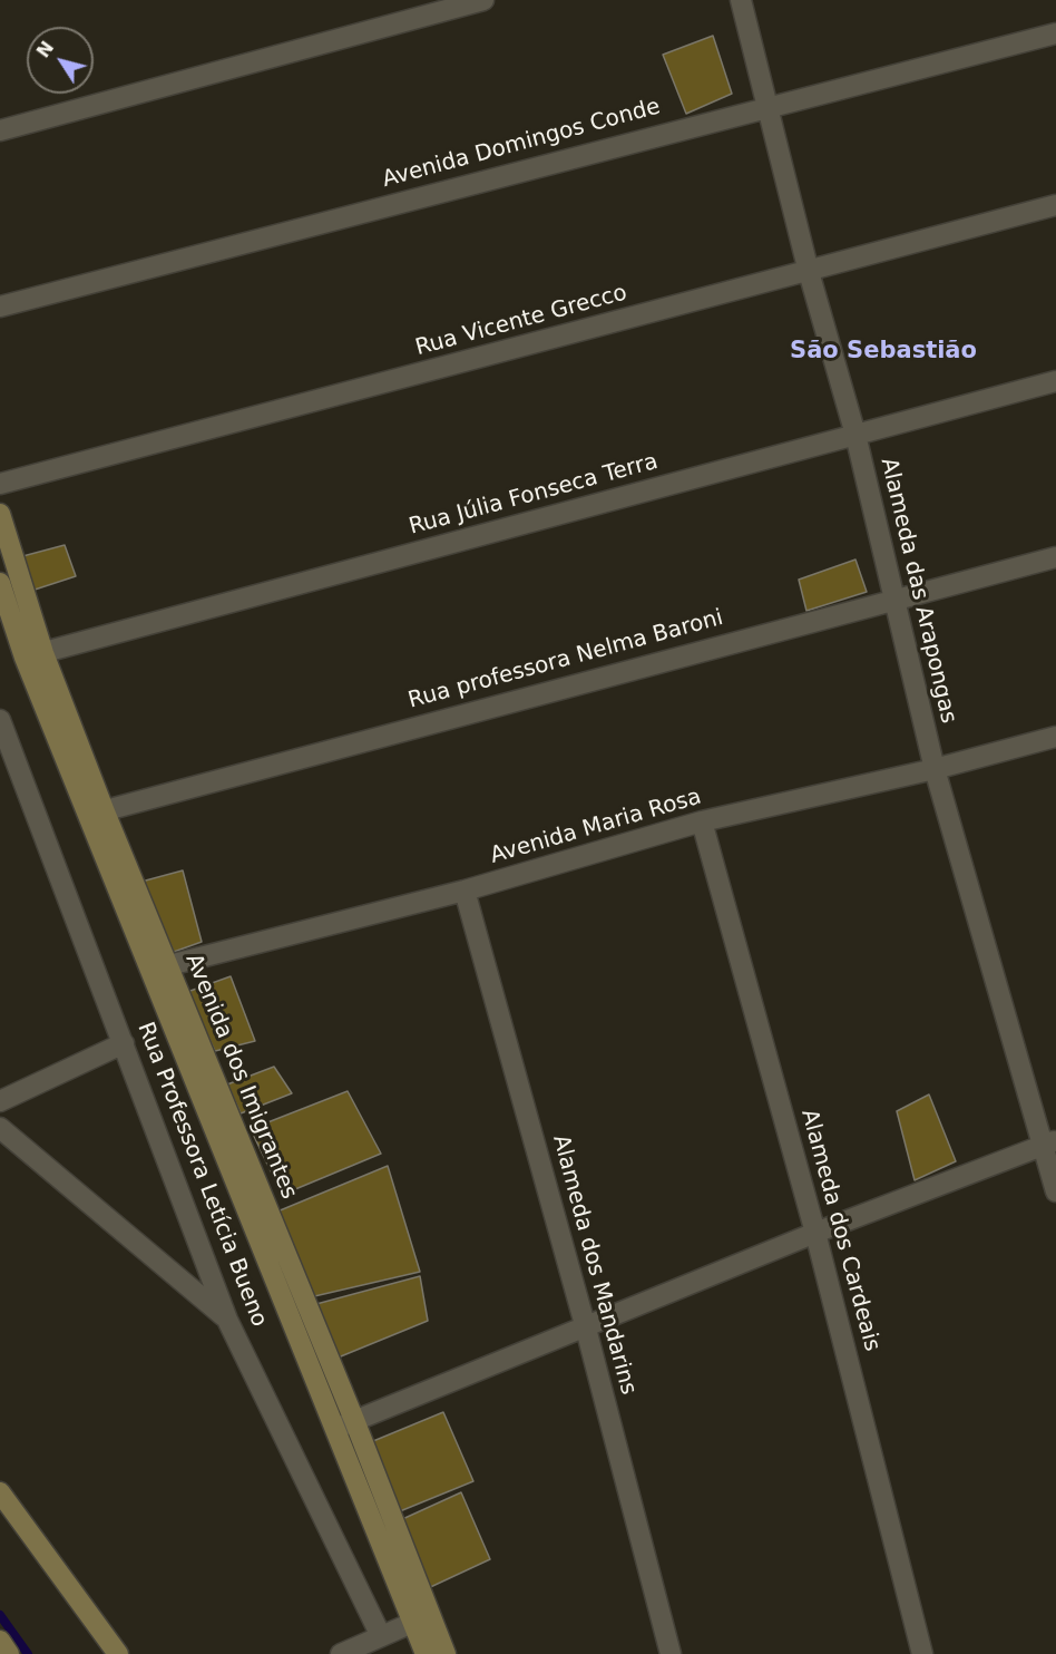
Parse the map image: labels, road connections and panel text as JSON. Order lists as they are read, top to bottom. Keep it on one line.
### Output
{"streets":{"main road":["Avenida dos Imigrantes"],"street":["Avenida Domingos Conde","Rua Vicente Grecco","Rua Júlia Fonseca Terra","Alameda das Arapongas","Rua professora Nelma Baroni","Avenida Maria Rosa","Rua Professora Letícia Bueno","Alameda dos Cardeais","Alameda dos Mandarins"]},"crossings":[["Avenida Domingos Conde","Alameda das Arapongas"],["Rua Vicente Grecco","Alameda das Arapongas"],["Rua Júlia Fonseca Terra","Alameda das Arapongas"],["Rua Júlia Fonseca Terra","Avenida dos Imigrantes"],["Alameda das Arapongas","Rua professora Nelma Baroni"],["Alameda das Arapongas","Avenida Maria Rosa"],["Rua professora Nelma Baroni","Avenida dos Imigrantes"],["Avenida Maria Rosa","Avenida dos Imigrantes"],["Avenida Maria Rosa","Alameda dos Cardeais"],["Avenida Maria Rosa","Alameda dos Mandarins"]],"districts":["São Sebastião"],"north":"top left"}
